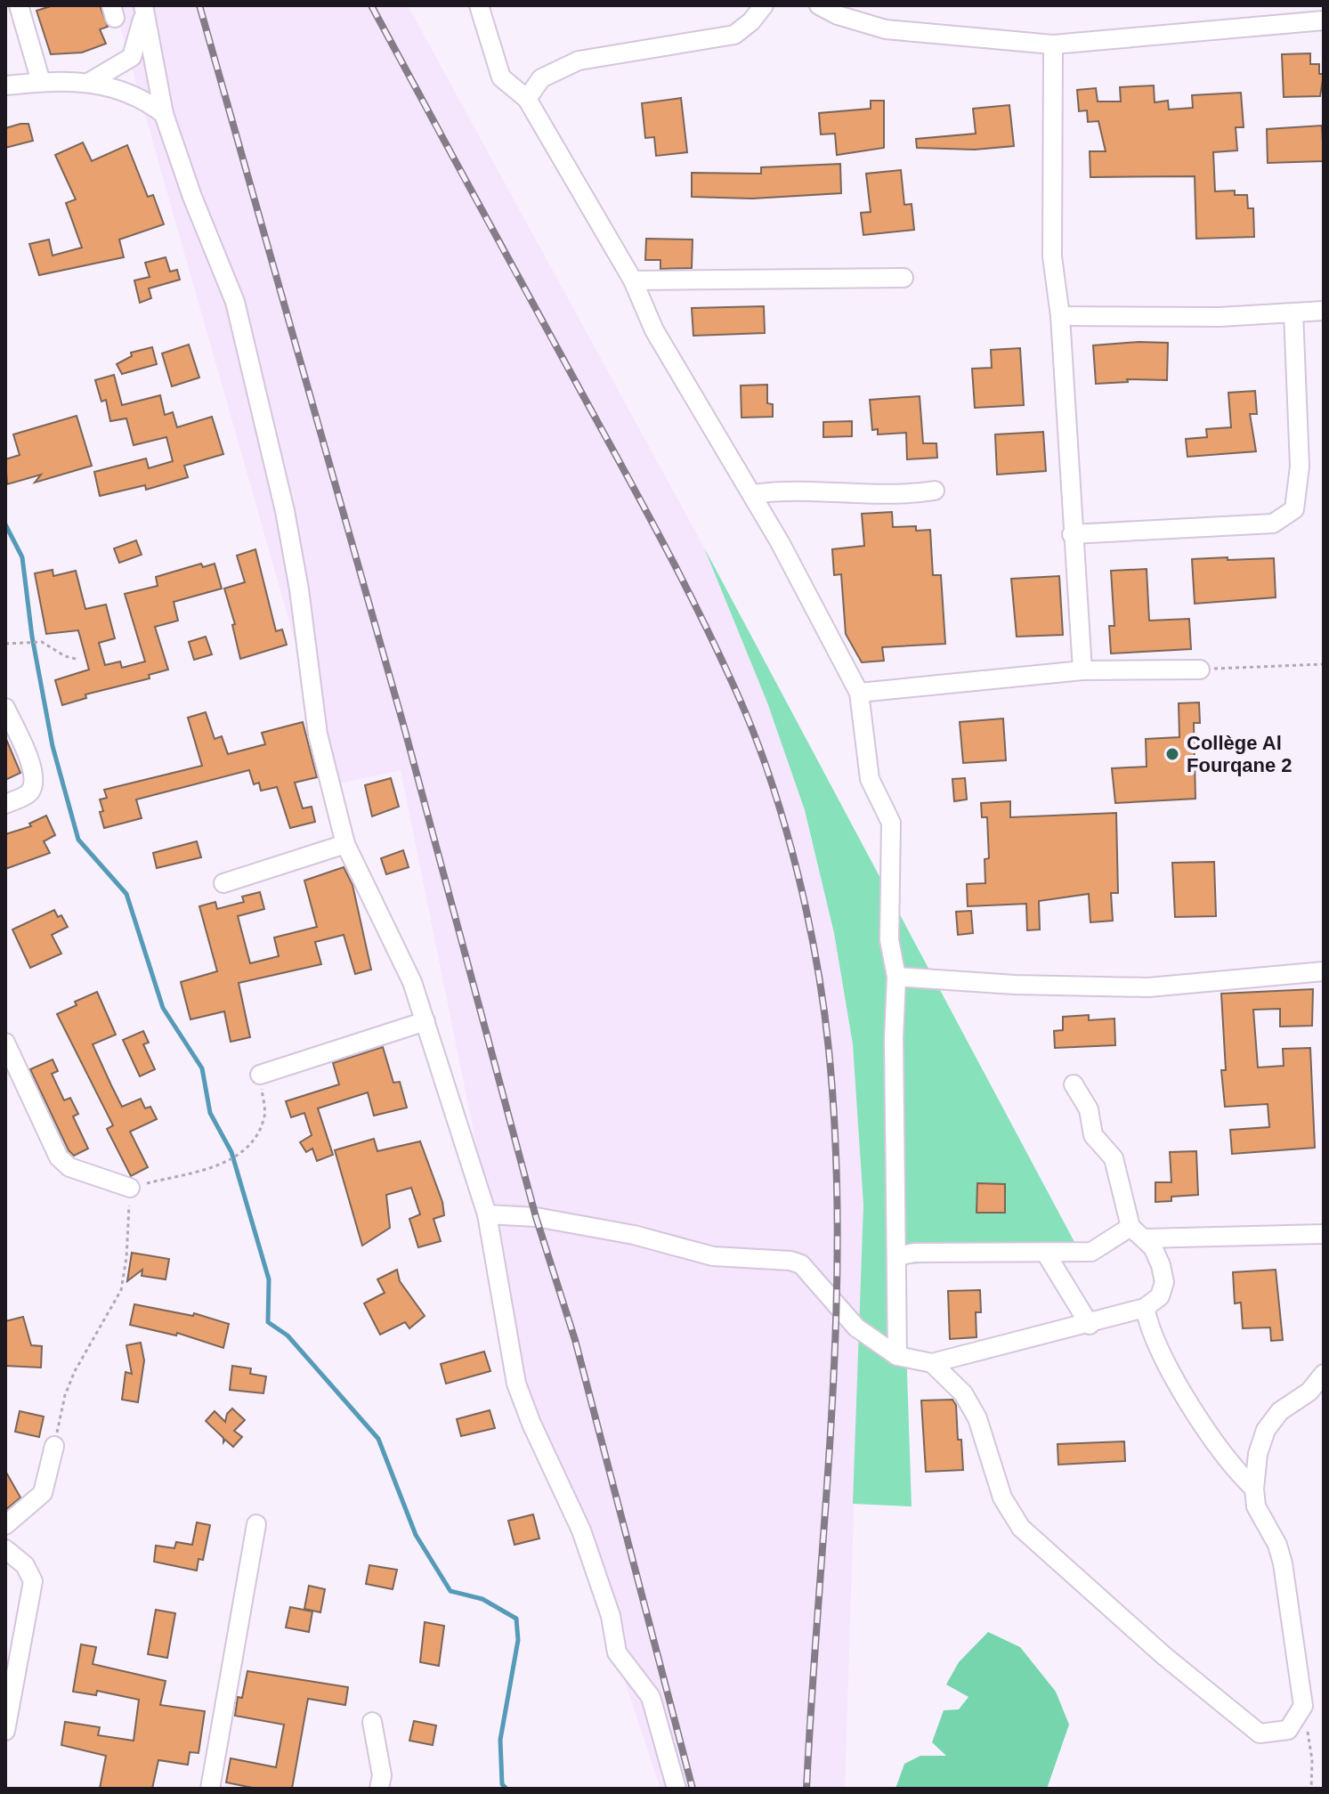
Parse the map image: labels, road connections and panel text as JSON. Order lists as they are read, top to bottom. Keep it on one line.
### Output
{"places":["Collège Al Fourqane 2"]}
